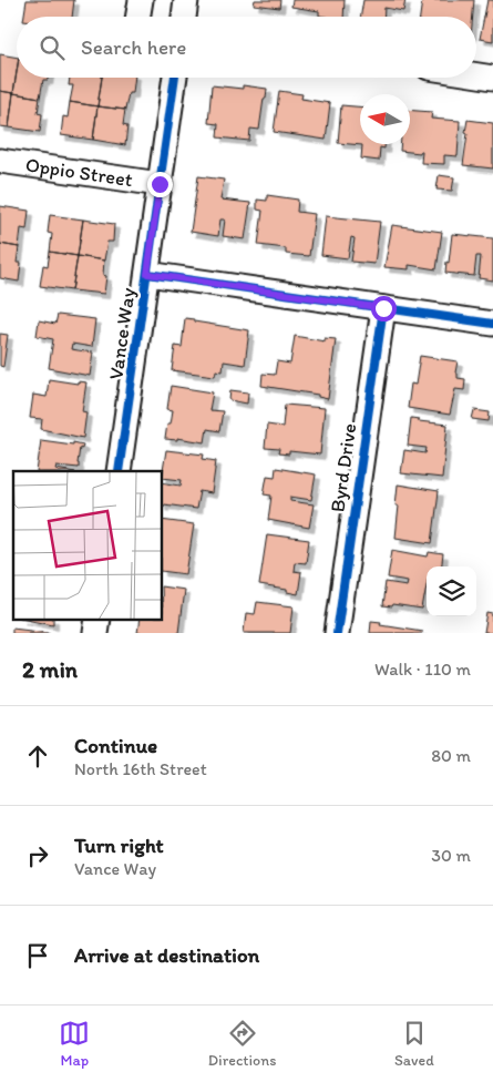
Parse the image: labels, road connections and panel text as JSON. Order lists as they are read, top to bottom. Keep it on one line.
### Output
{"streets":{"street":["Oppio Street","Vance Way","Byrd Drive"]},"crossings":[["Oppio Street","Vance Way"]],"north":"left","page":{"search":"Search here","heading":["2 min","Walk · 110 m"],"list":[["Continue","North 16th Street","80 m"],["Turn right","Vance Way","30 m"],"Arrive at destination"],"nav":["Map","Directions","Saved"]}}
